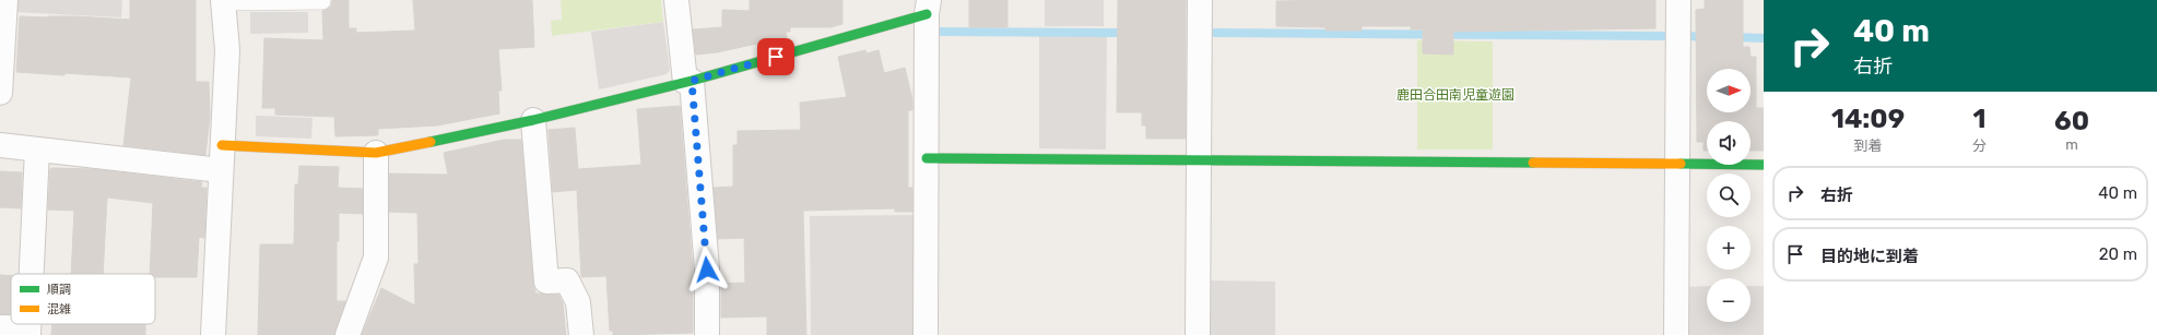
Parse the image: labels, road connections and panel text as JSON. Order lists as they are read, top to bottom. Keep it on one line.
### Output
{"parks":["鹿田合田南児童遊園"],"legend":["順調","混雑"],"north":"right","page":{"turn":["40 m","右折"],"map_buttons":["+","−"],"eta":["14:09","到着","1","分","60","m"],"list":[{"name":"右折","value":"40 m"},{"name":"目的地に到着","value":"20 m"}]}}
